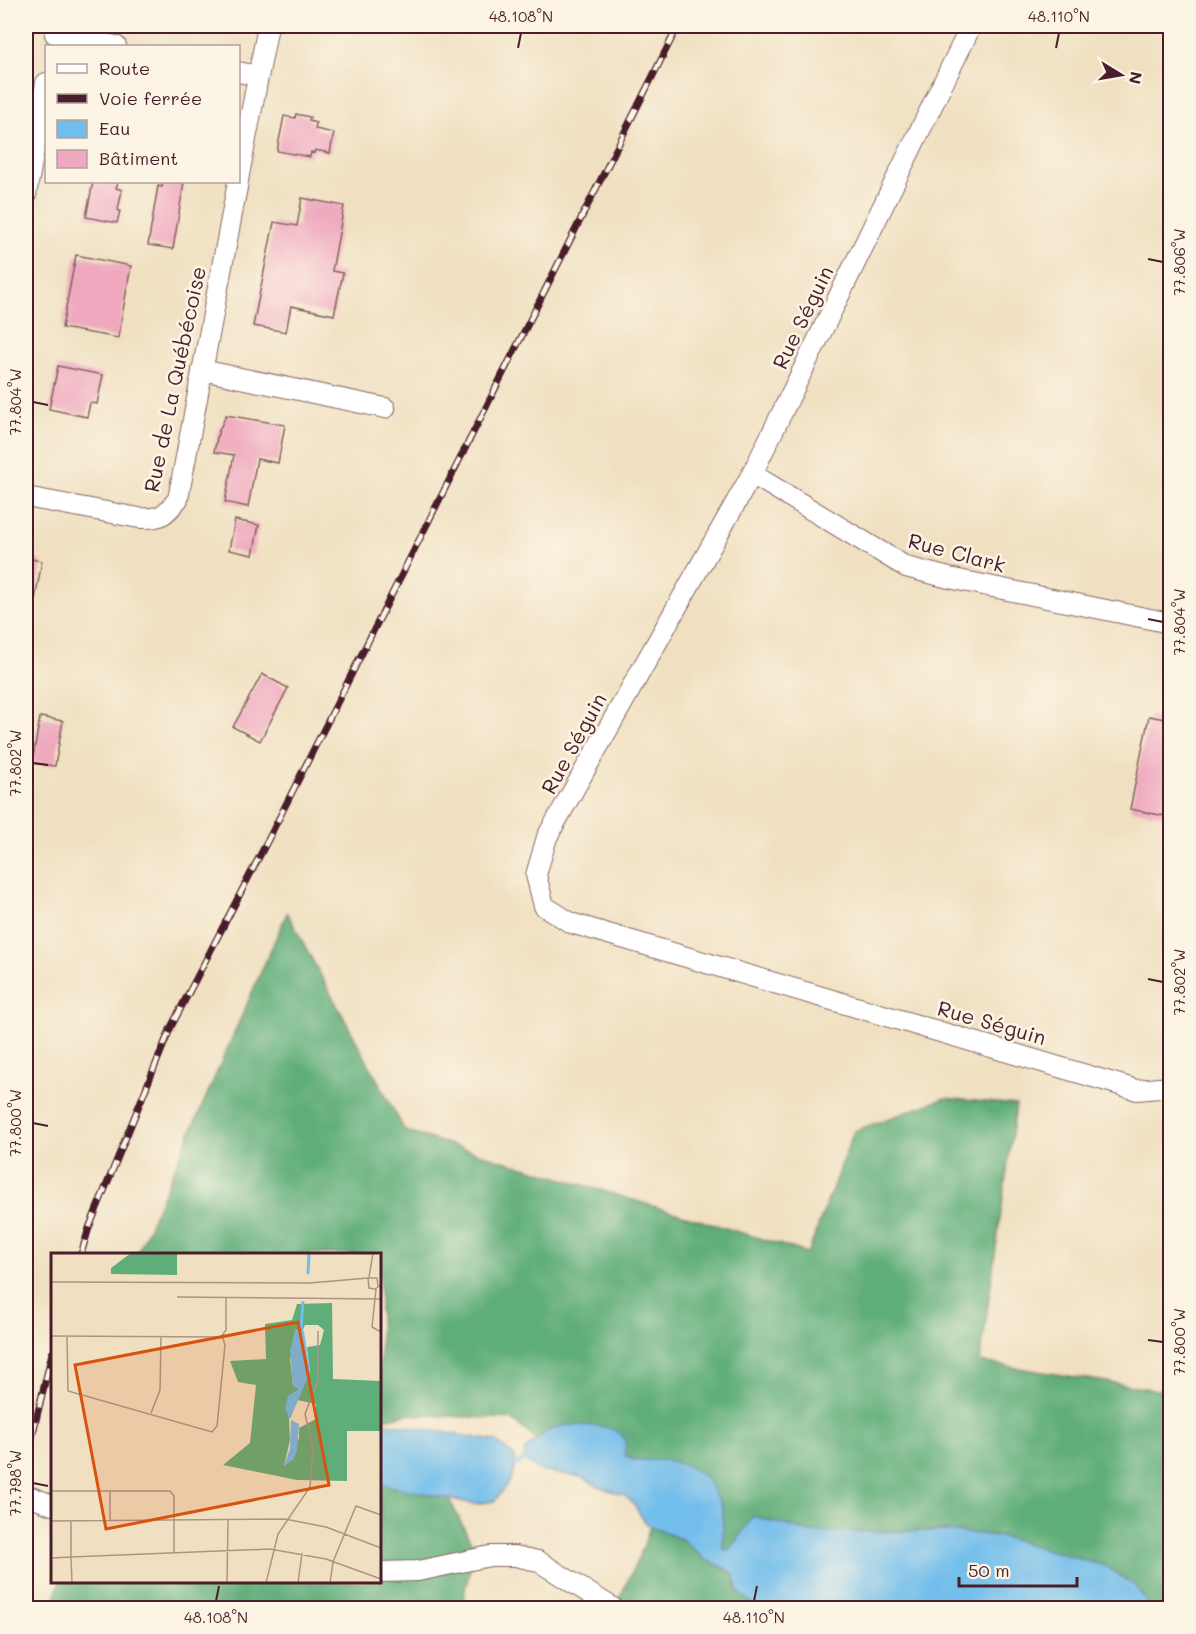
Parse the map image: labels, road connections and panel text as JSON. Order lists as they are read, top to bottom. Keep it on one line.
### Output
{"streets":{"street":["Rue Séguin","Rue de La Québécoise","Rue Clark"]},"crossings":[["Rue Séguin","Rue Clark"]],"legend":["Route","Voie ferrée","Eau","Bâtiment"],"scale_bar":"50 m","north":"right","coordinates":["48.108°N","48.110°N","77.806°W","77.804°W","77.802°W","77.800°W","77.798°W"]}
